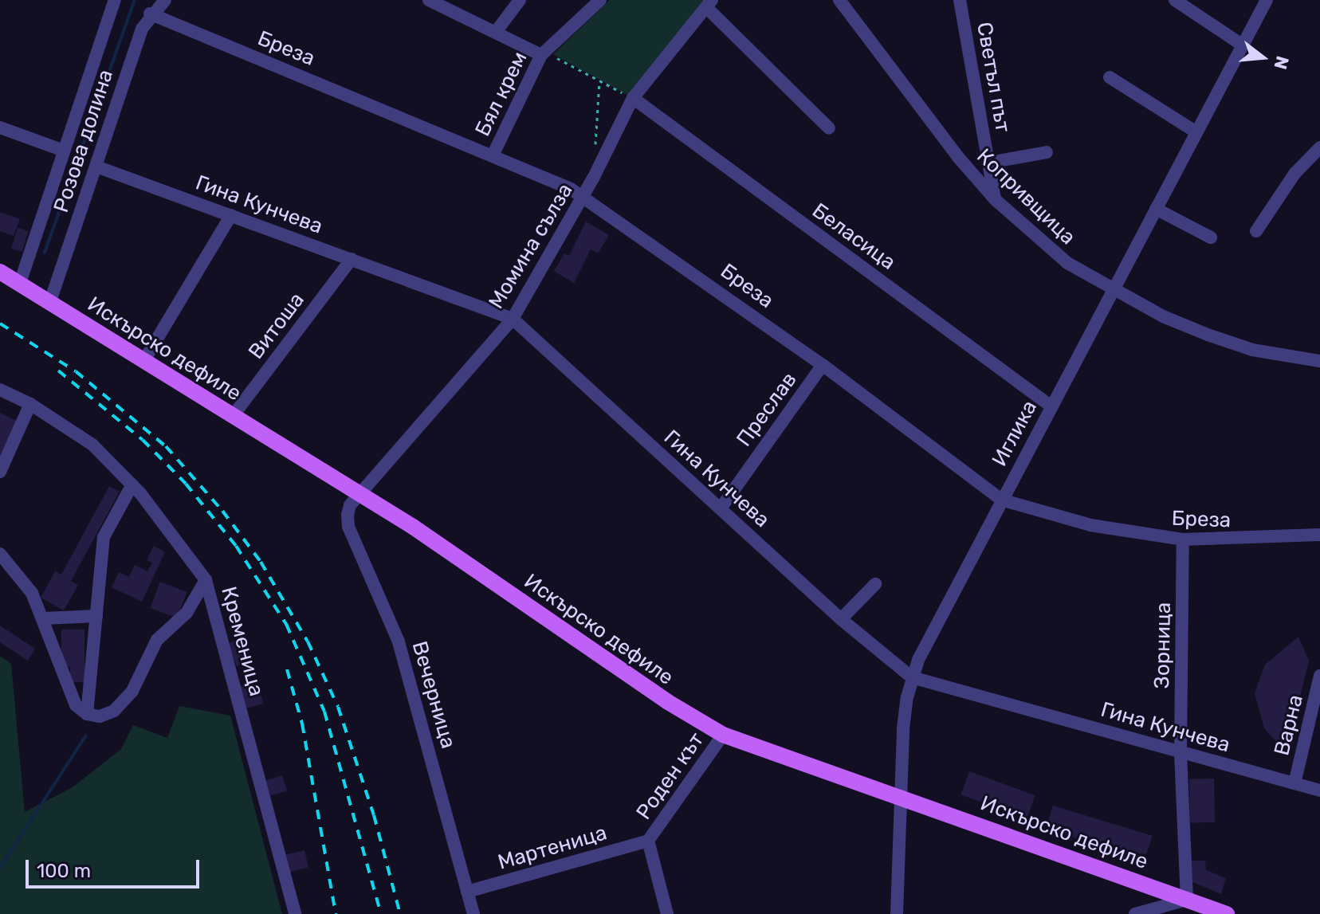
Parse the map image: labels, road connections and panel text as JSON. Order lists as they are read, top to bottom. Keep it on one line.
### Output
{"streets":{"main road":["Искърско дефиле"],"street":["Бреза","Светъл път","Бял крем","Розова долина","Копривщица","Гина Кунчева","Беласица","Момина сълза","Витоша","Преслав","Иглика","Кременица","Зорница","Вечерница","Варна","Роден кът","Мартеница"]},"crossings":[["Бреза","Бял крем"],["Бреза","Розова долина"],["Бреза","Момина сълза"],["Бреза","Преслав"],["Бреза","Иглика"],["Бреза","Зорница"],["Светъл път","Копривщица"],["Розова долина","Гина Кунчева"],["Розова долина","Искърско дефиле"],["Копривщица","Иглика"],["Гина Кунчева","Момина сълза"],["Гина Кунчева","Витоша"],["Гина Кунчева","Преслав"],["Гина Кунчева","Иглика"],["Гина Кунчева","Зорница"],["Гина Кунчева","Варна"],["Беласица","Момина сълза"],["Беласица","Иглика"],["Момина сълза","Искърско дефиле"],["Момина сълза","Вечерница"],["Витоша","Искърско дефиле"],["Искърско дефиле","Иглика"],["Искърско дефиле","Зорница"],["Искърско дефиле","Вечерница"],["Искърско дефиле","Роден кът"],["Вечерница","Мартеница"],["Роден кът","Мартеница"]],"scale_bar":"100 m","north":"right"}
